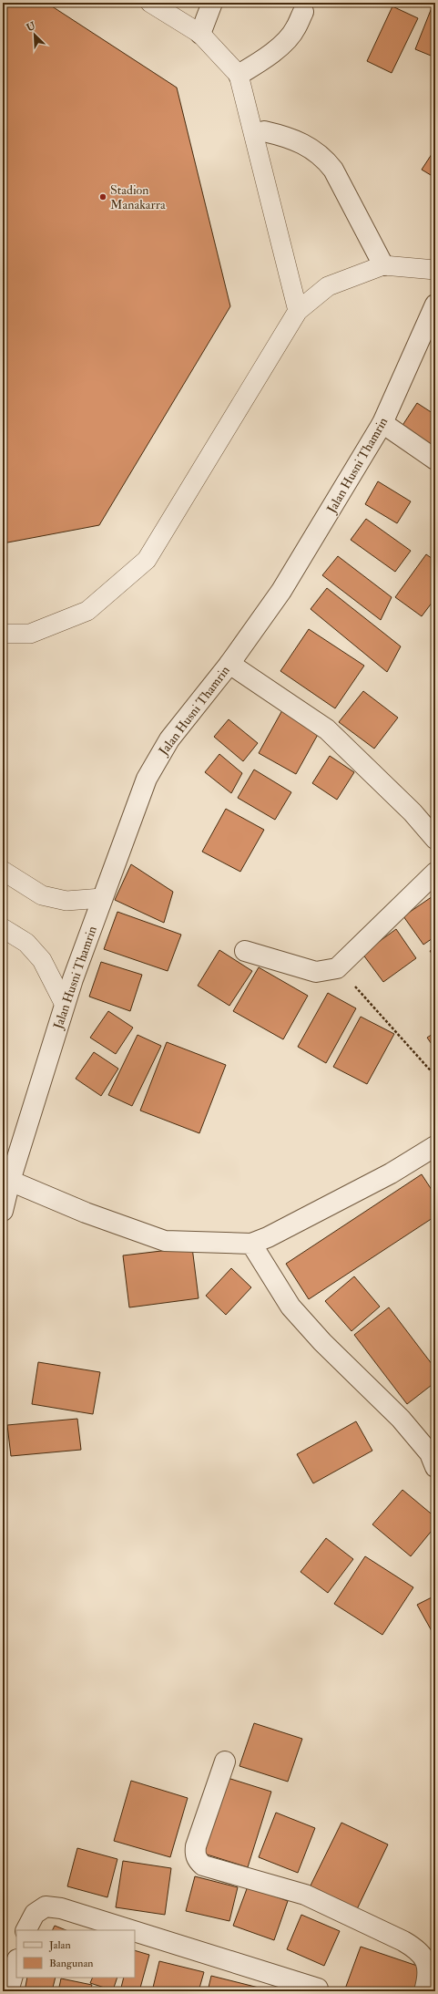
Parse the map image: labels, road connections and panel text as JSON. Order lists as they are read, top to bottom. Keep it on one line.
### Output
{"streets":{"street":["Jalan Husni Thamrin"]},"places":["Stadion Manakarra"],"legend":["Jalan","Bangunan"],"north":"top left"}
